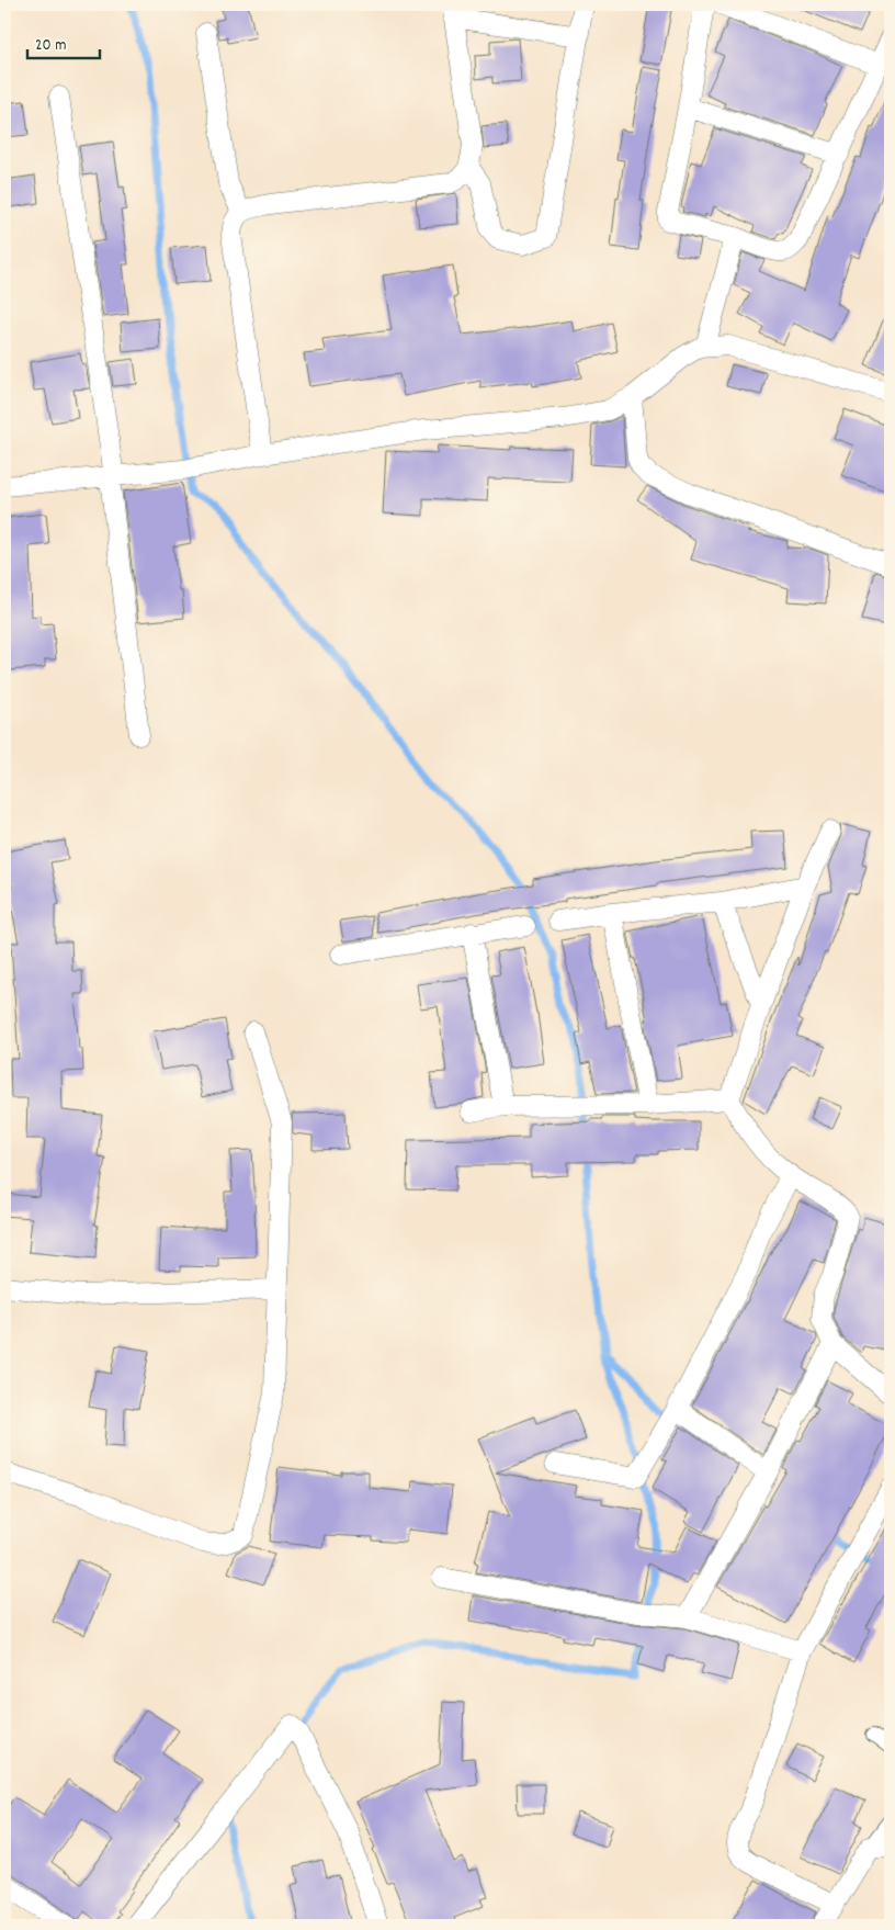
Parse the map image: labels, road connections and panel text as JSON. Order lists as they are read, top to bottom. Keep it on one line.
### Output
{"scale_bar":"20 m"}
